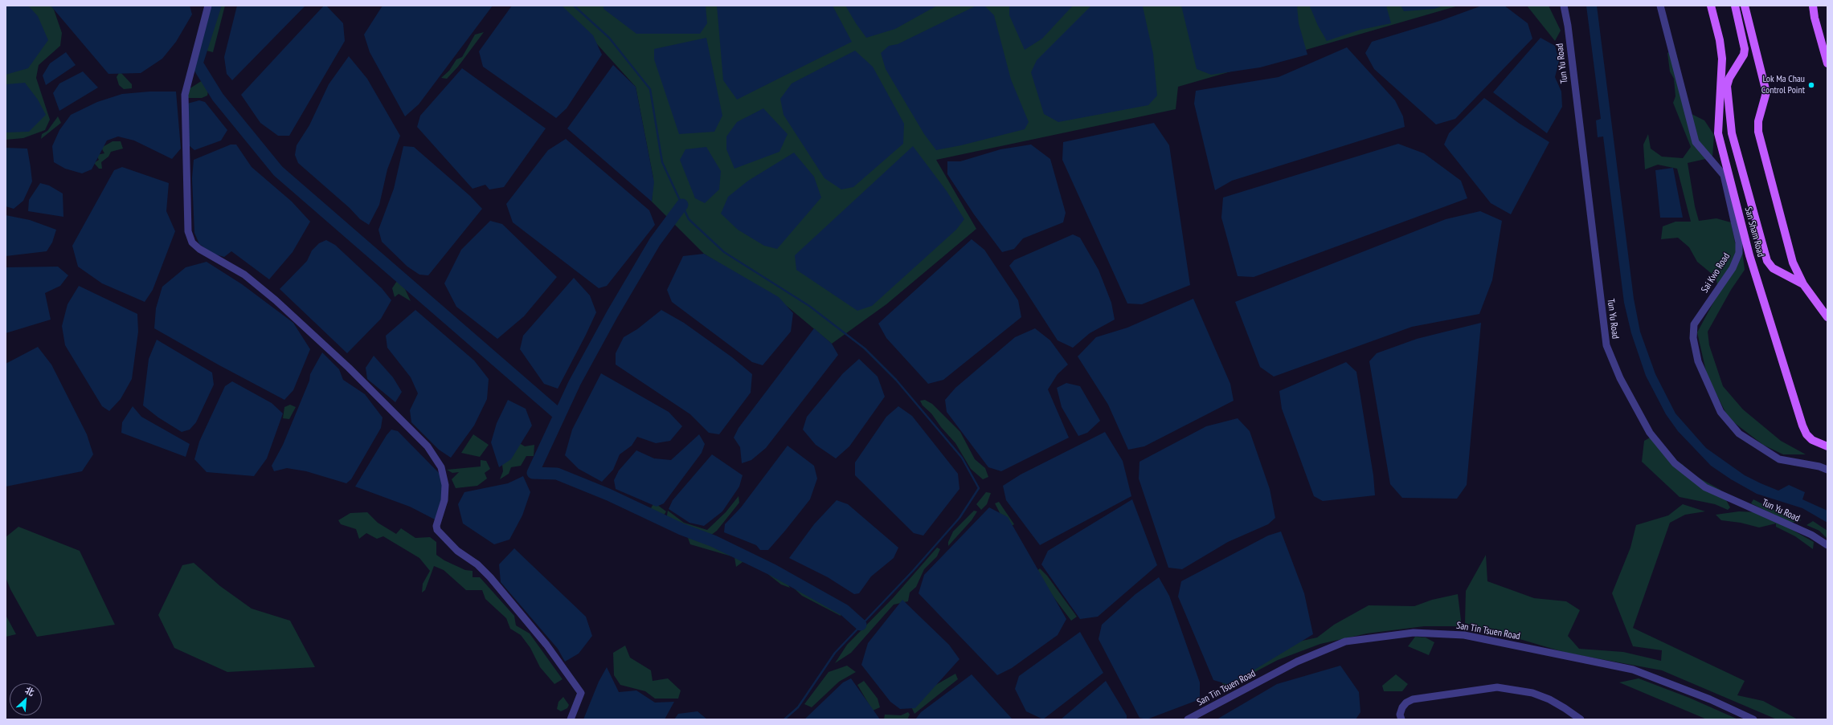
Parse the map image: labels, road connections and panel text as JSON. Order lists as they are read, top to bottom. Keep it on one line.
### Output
{"streets":{"main road":["San Sham Road"],"street":["Tun Yu Road","Sai Kwo Road","San Tin Tsuen Road"]},"places":["Lok Ma Chau Control Point"],"north":"top right"}
